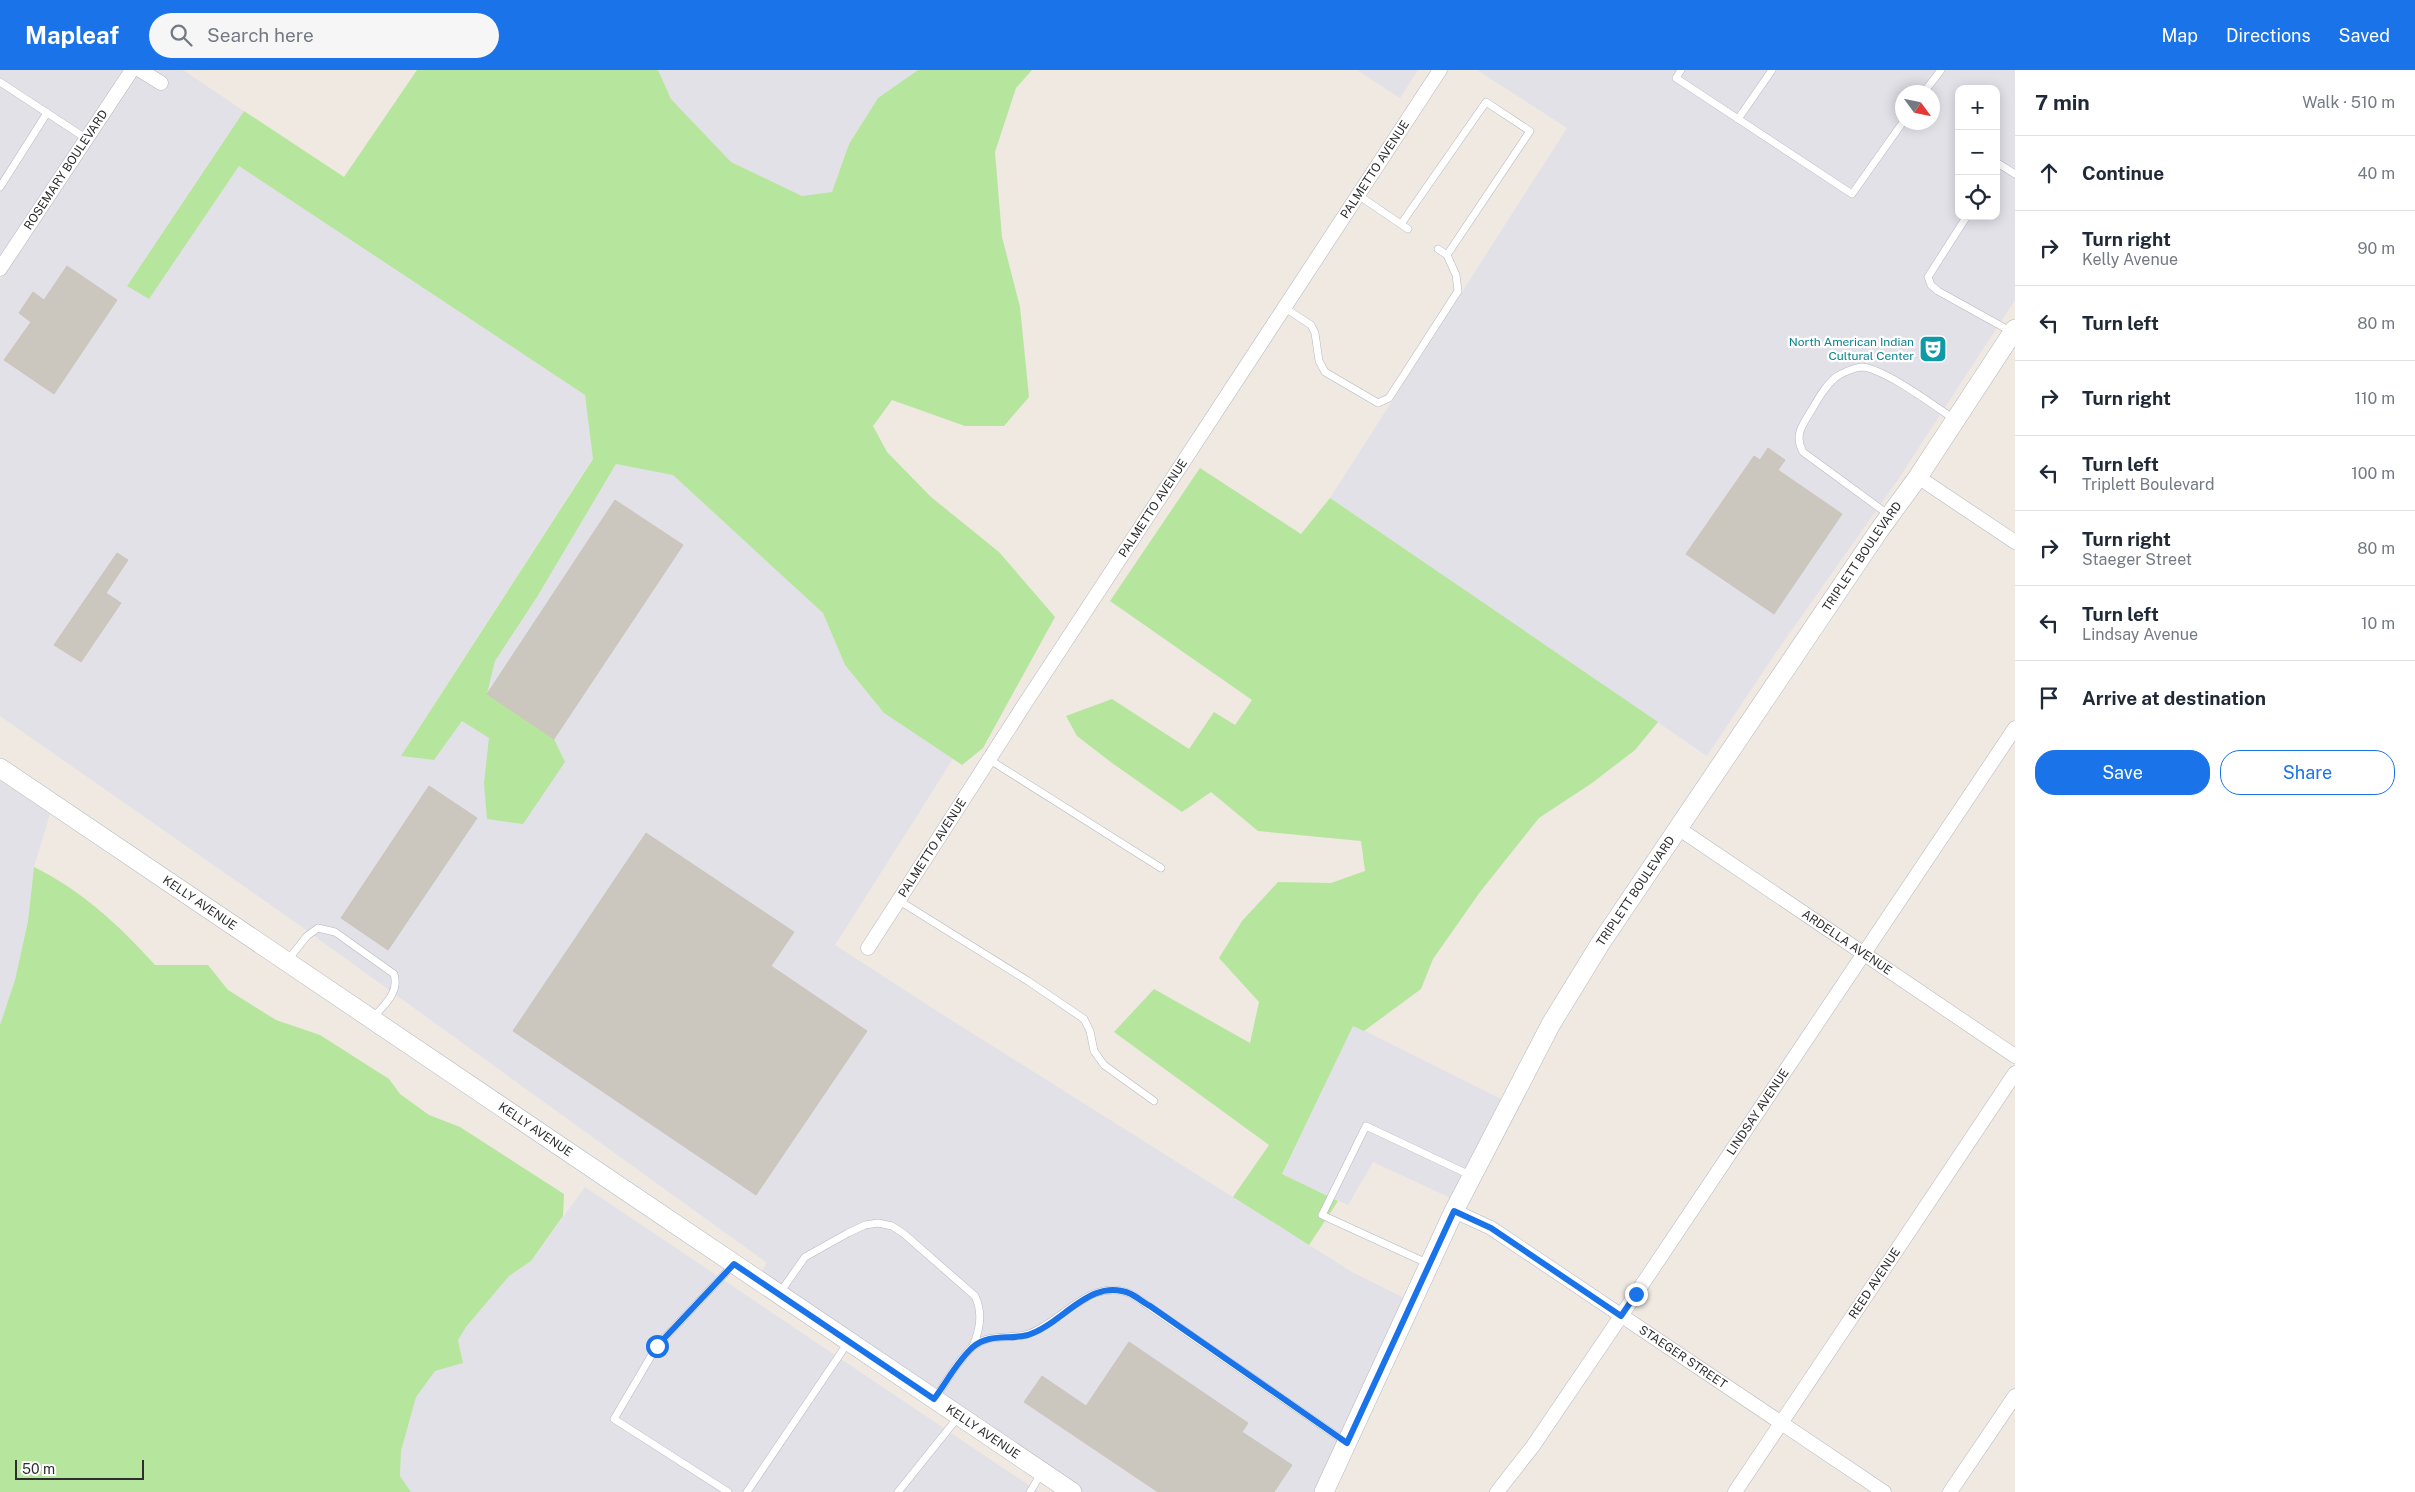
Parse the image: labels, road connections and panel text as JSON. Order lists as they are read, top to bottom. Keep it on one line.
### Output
{"streets":{"main road":["TRIPLETT BOULEVARD","KELLY AVENUE"],"street":["ROSEMARY BOULEVARD","PALMETTO AVENUE","ARDELLA AVENUE","LINDSAY AVENUE","REED AVENUE","STAEGER STREET"]},"crossings":[["TRIPLETT BOULEVARD","ARDELLA AVENUE"],["TRIPLETT BOULEVARD","STAEGER STREET"],["ARDELLA AVENUE","LINDSAY AVENUE"],["LINDSAY AVENUE","STAEGER STREET"],["REED AVENUE","STAEGER STREET"]],"places":{"theatre":["North American Indian Cultural Center"]},"scale_bar":"50 m","north":"bottom right","page":{"header":"Mapleaf","search":"Search here","nav":["Map","Directions","Saved"],"heading":["7 min","Walk · 510 m"],"map_buttons":["+","−"],"list":[["Continue","40 m"],["Turn right","Kelly Avenue","90 m"],["Turn left","80 m"],["Turn right","110 m"],["Turn left","Triplett Boulevard","100 m"],["Turn right","Staeger Street","80 m"],["Turn left","Lindsay Avenue","10 m"],"Arrive at destination"],"buttons":["Save","Share"],"scale":"50 m"}}
